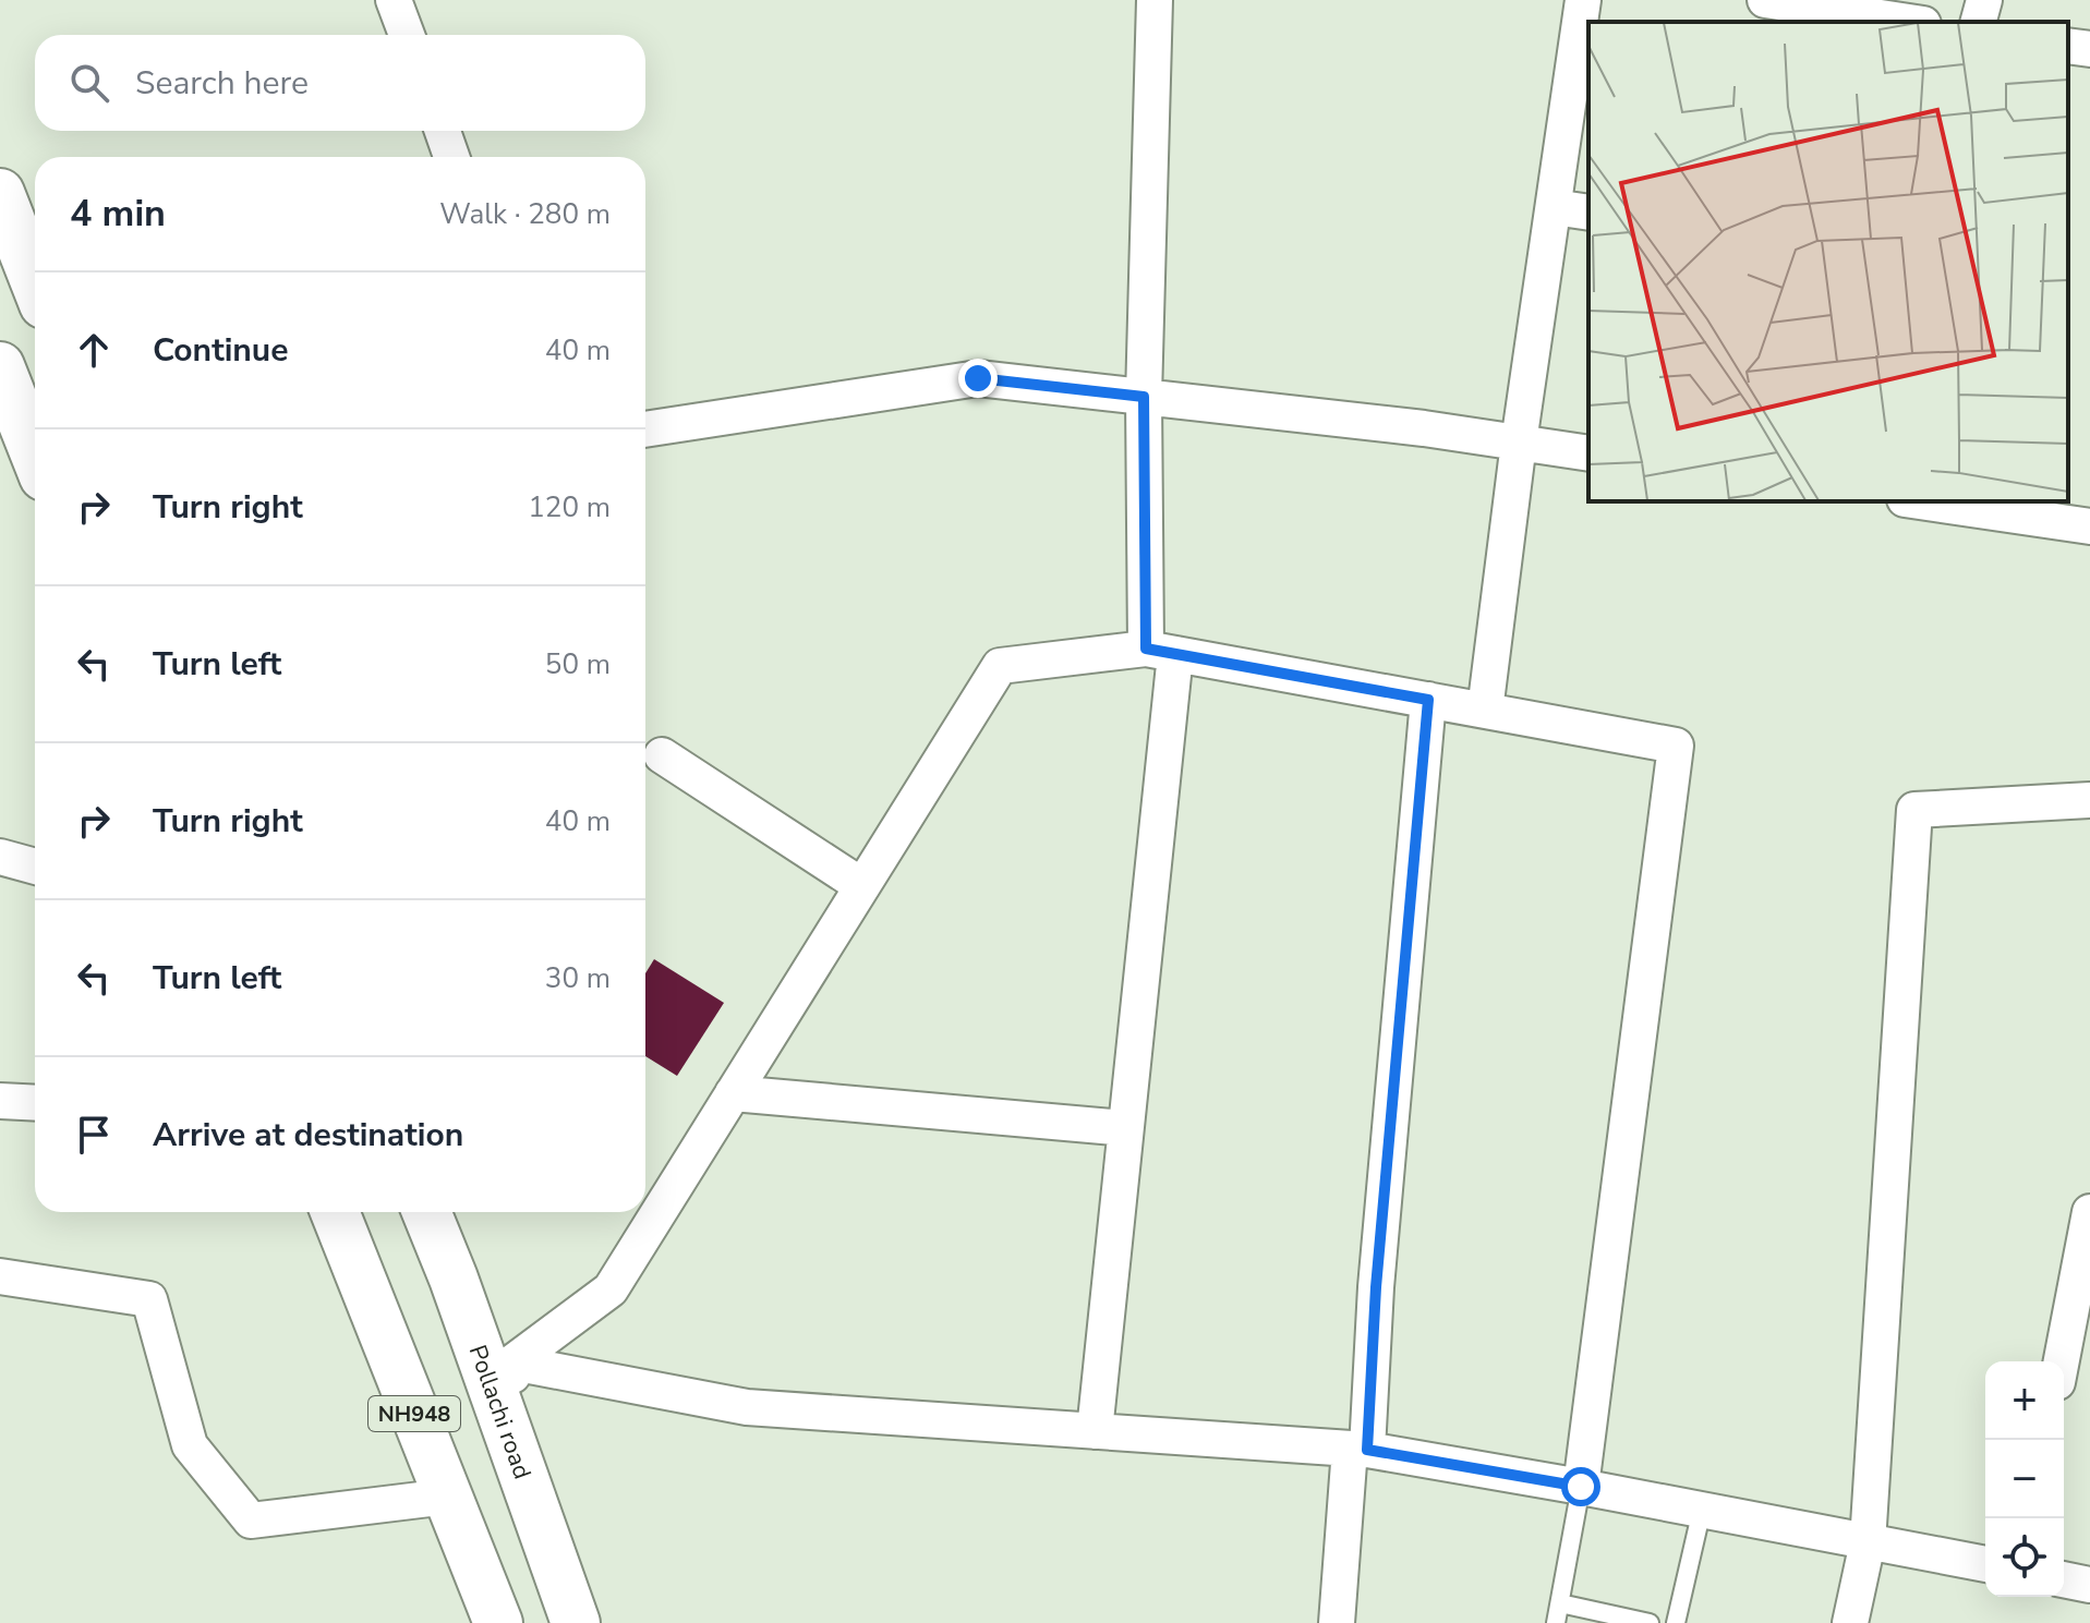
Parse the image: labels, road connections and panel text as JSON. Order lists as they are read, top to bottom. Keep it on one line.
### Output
{"streets":{"highway":["Pollachi road","NH948"]},"page":{"search":"Search here","heading":["4 min","Walk · 280 m"],"list":[["Continue","40 m"],["Turn right","120 m"],["Turn left","50 m"],["Turn right","40 m"],["Turn left","30 m"],"Arrive at destination"],"map_buttons":["+","−"]}}
